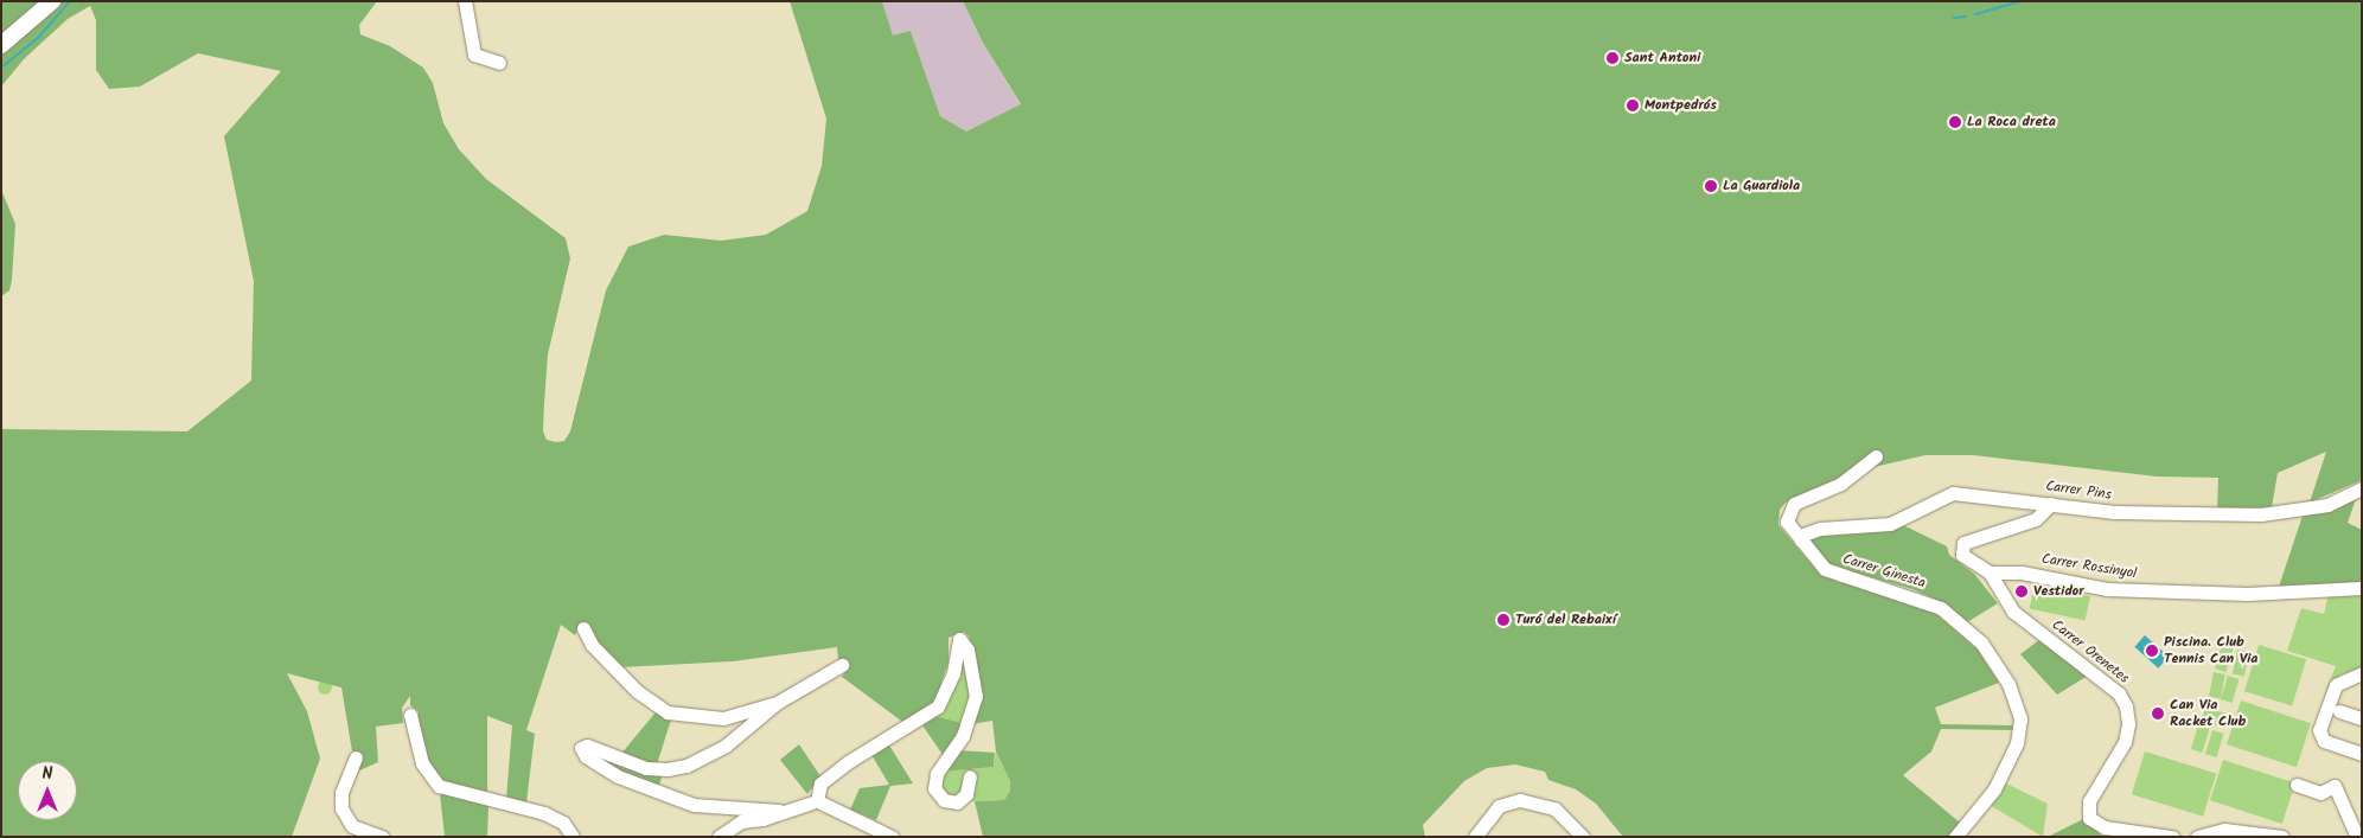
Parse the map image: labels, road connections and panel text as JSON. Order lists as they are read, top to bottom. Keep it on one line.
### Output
{"streets":{"street":["Carrer Pins","Carrer Rossinyol","Carrer Ginesta","Carrer Orenetes"]},"crossings":[["Carrer Pins","Carrer Ginesta"],["Carrer Rossinyol","Carrer Orenetes"]],"places":["Sant Antoni","Montpedrós","La Roca dreta","La Guardiola","Vestidor","Turó del Rebaixí","Piscina. Club Tennis Can Via","Can Via Racket Club"],"north":"top"}
